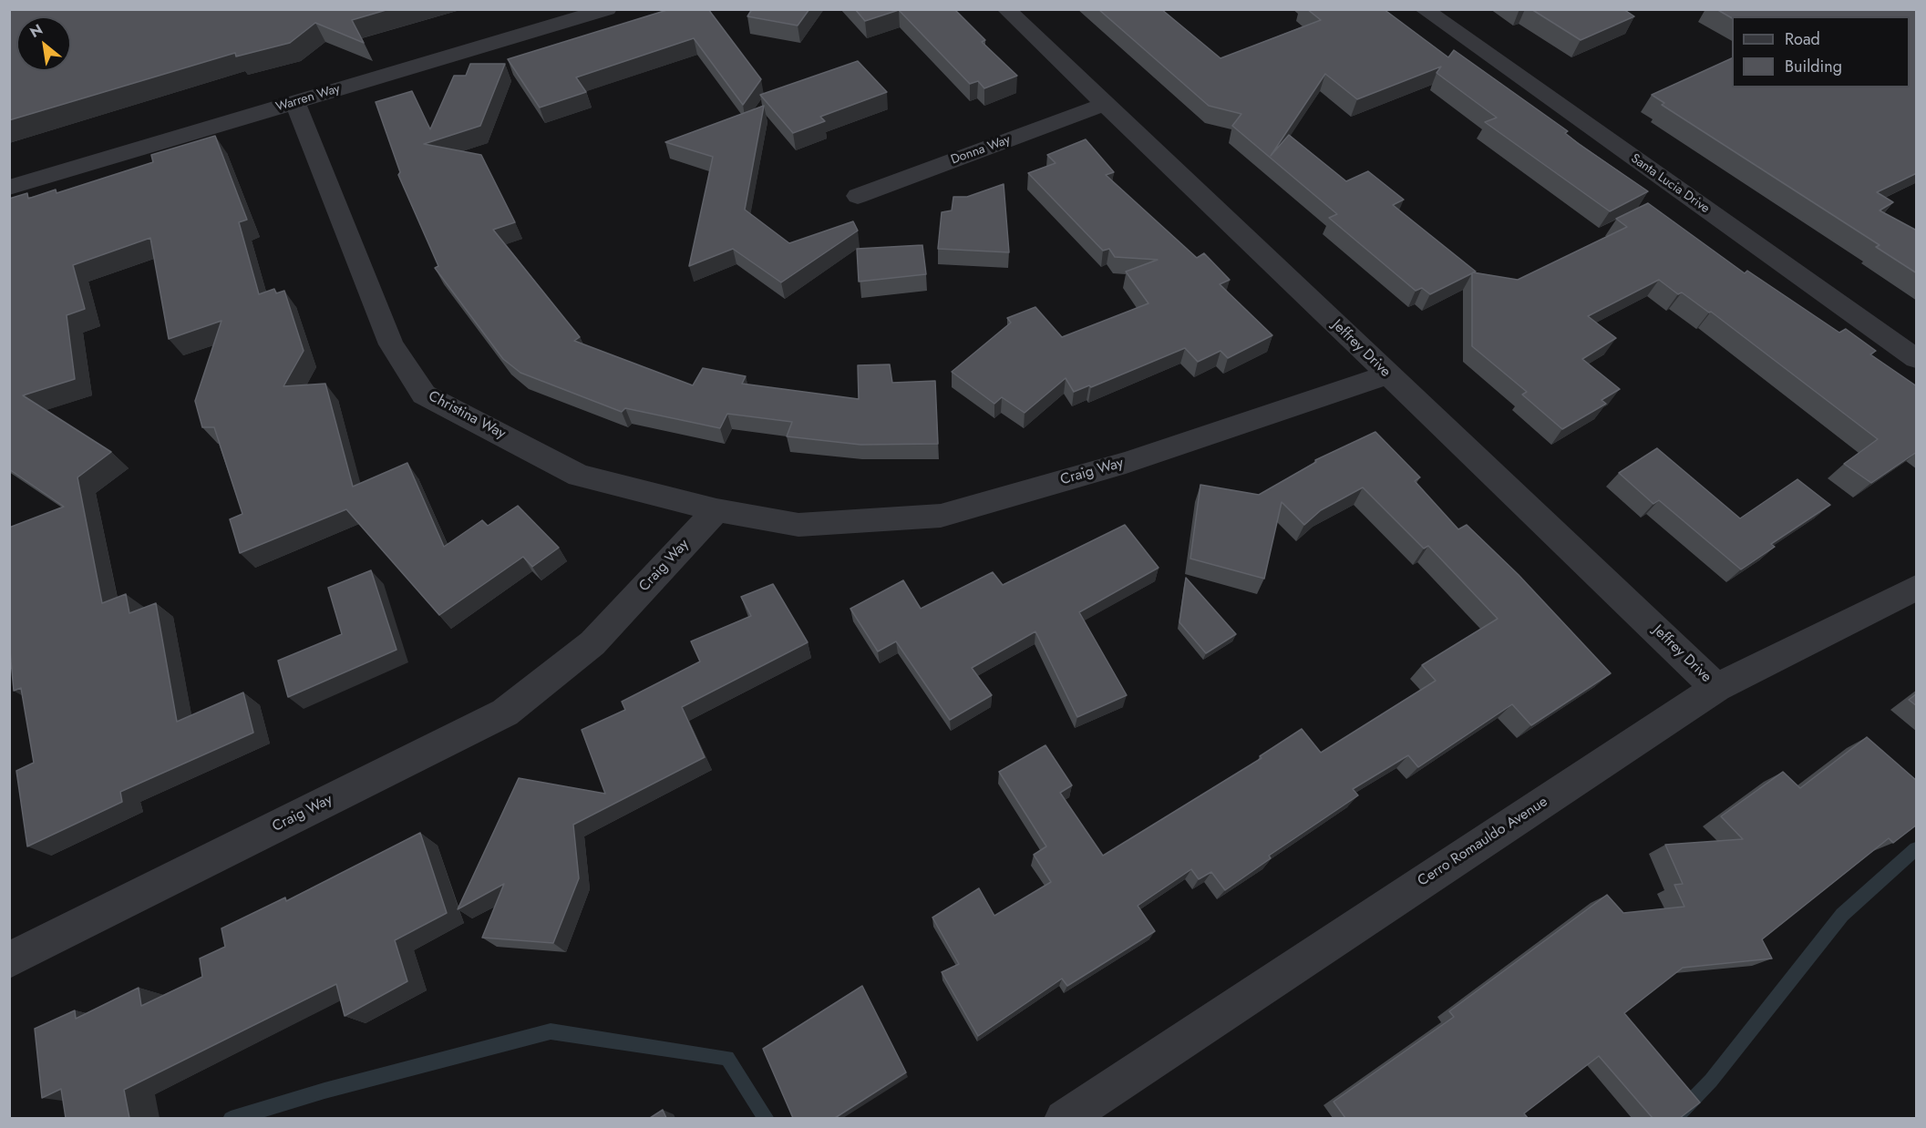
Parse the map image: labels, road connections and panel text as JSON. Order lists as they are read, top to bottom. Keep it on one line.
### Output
{"streets":{"street":["Warren Way","Donna Way","Santa Lucia Drive","Jeffrey Drive","Christina Way","Craig Way","Cerro Romauldo Avenue"]},"crossings":[["Warren Way","Christina Way"],["Donna Way","Jeffrey Drive"],["Jeffrey Drive","Craig Way"],["Jeffrey Drive","Cerro Romauldo Avenue"],["Christina Way","Craig Way"]],"legend":["Road","Building"],"north":"top left"}
